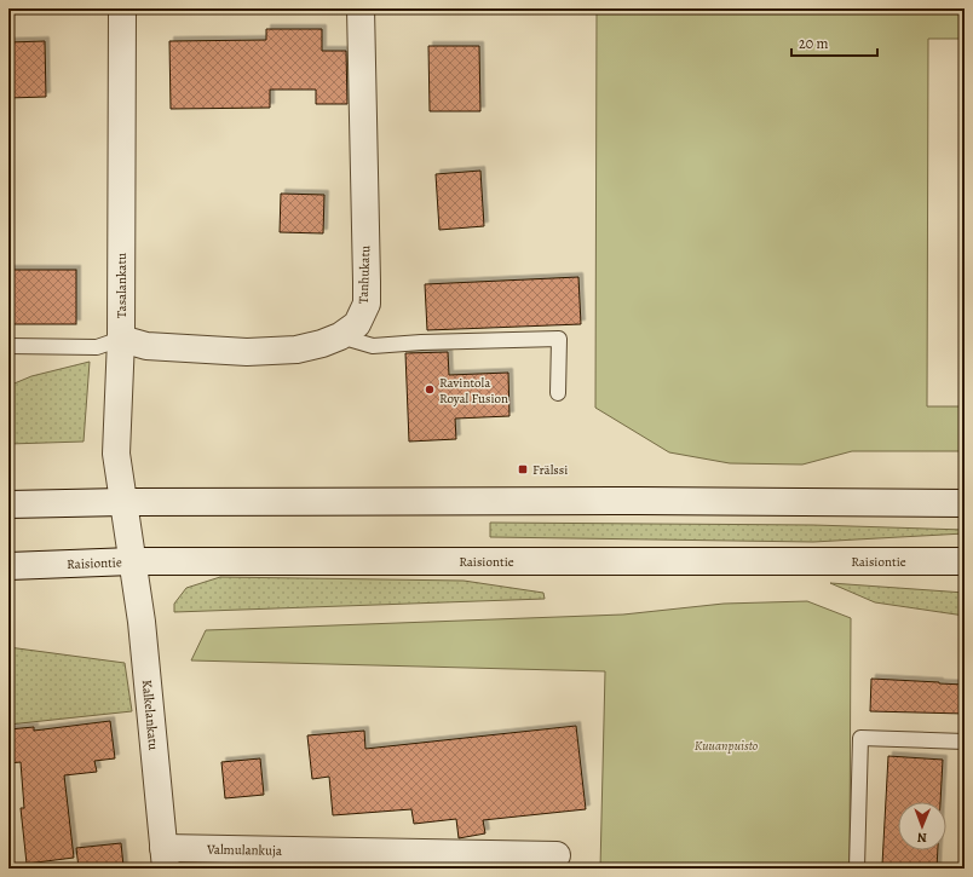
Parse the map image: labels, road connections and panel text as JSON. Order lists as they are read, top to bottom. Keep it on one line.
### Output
{"streets":{"main road":["Tanhukatu","Tasalankatu","Raisiontie","Kalkelankatu","Valmulankuja"]},"crossings":[["Tanhukatu","Tasalankatu"],["Tasalankatu","Raisiontie"],["Tasalankatu","Kalkelankatu"],["Raisiontie","Kalkelankatu"],["Kalkelankatu","Valmulankuja"]],"parks":["Kuuanpuisto"],"places":{"other":["Ravintola Royal Fusion"],"transit":["Frälssi"]},"scale_bar":"20 m","north":"bottom"}
